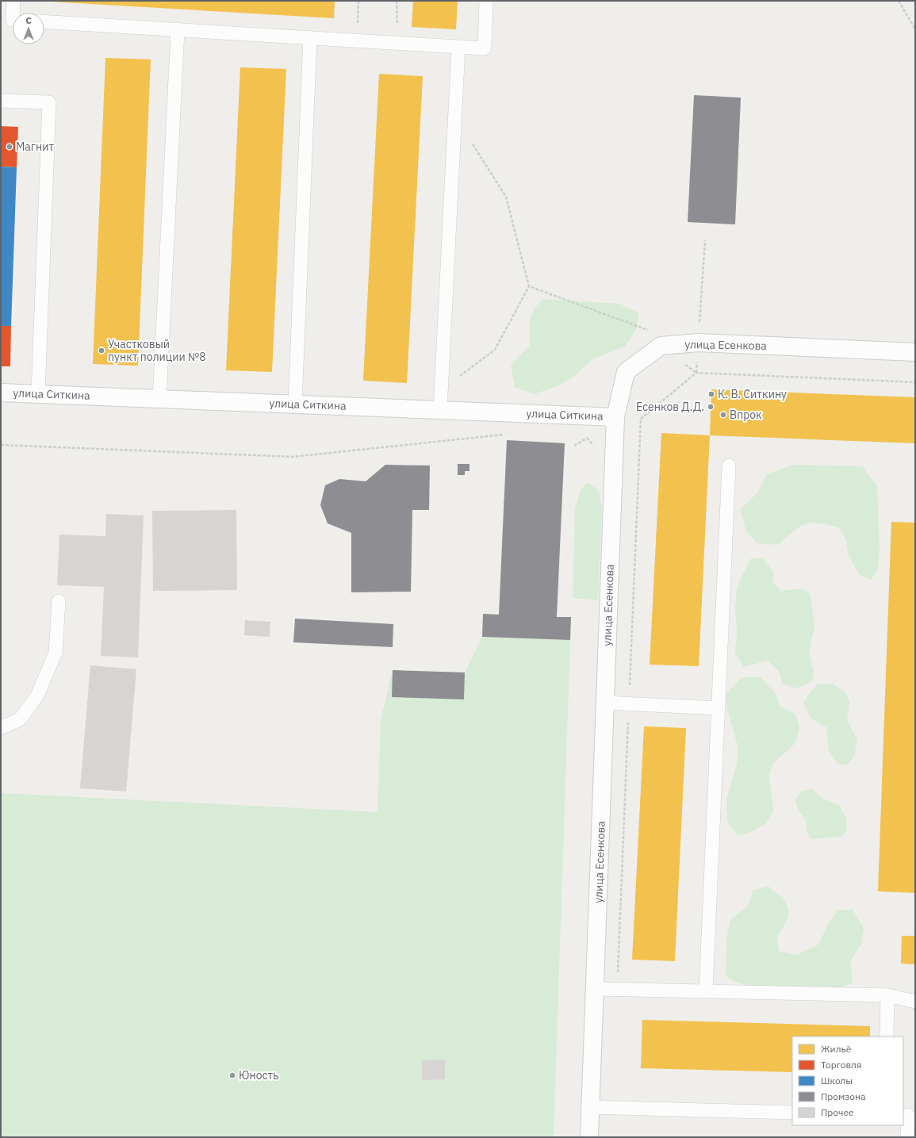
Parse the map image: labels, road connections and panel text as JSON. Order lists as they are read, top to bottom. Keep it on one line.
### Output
{"streets":{"street":["улица Есенкова","улица Ситкина"]},"crossings":[["улица Есенкова","улица Ситкина"]],"places":["Магнит","Участковый пункт полиции №8","К. В. Ситкину","Есенков Д.Д.","Впрок","Юность"],"legend":["Жильё","Торговля","Школы","Промзона","Прочее"],"north":"top"}
